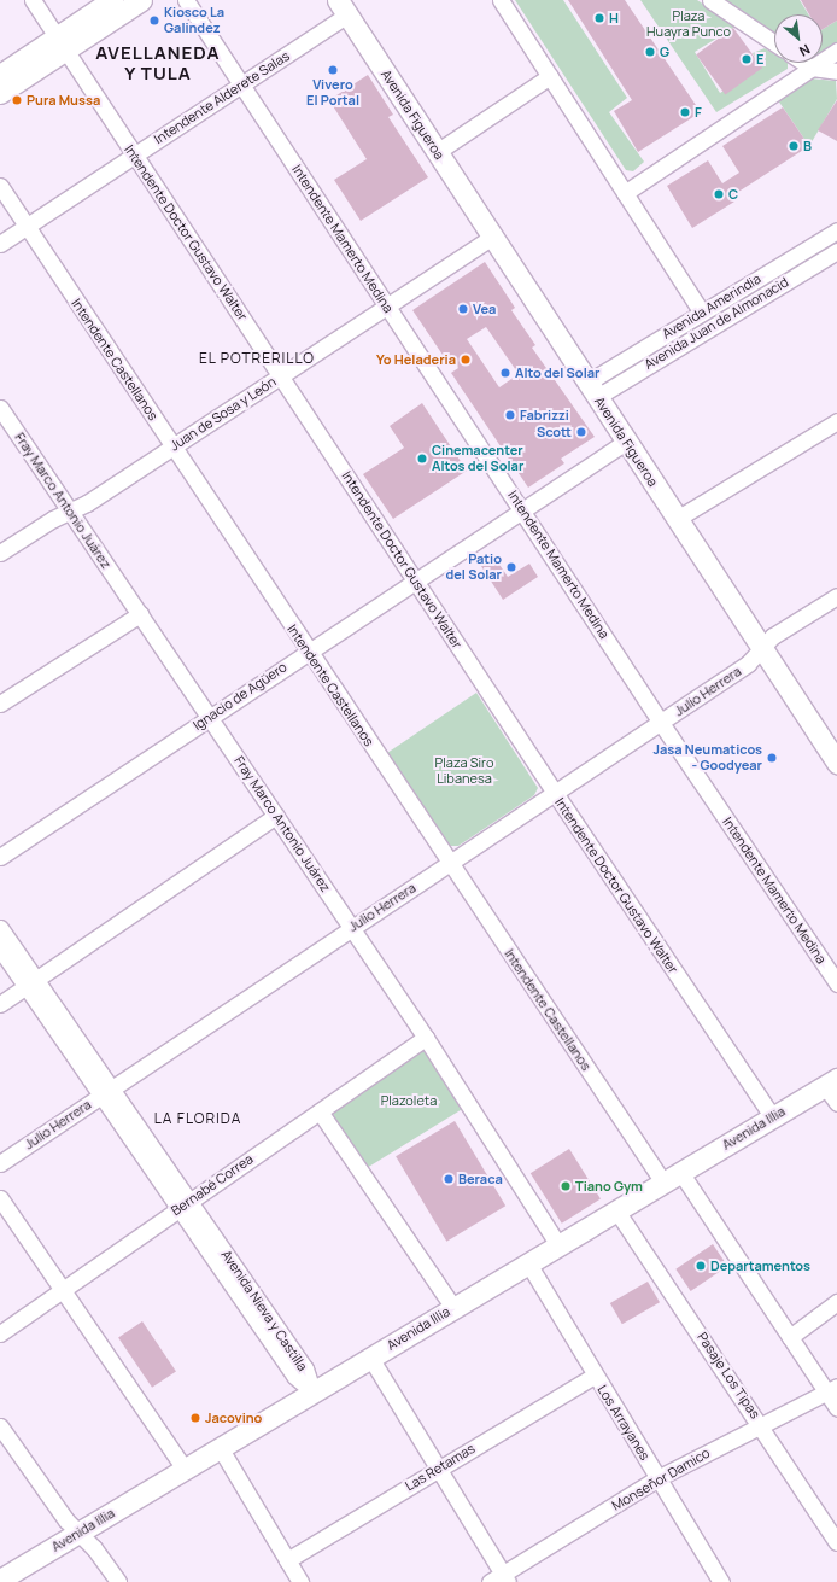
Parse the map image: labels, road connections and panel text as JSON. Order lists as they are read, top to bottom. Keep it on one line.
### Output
{"streets":{"main road":["Avenida Figueroa","Avenida Illia"],"street":["Intendente Alderete Salas","Intendente Doctor Gustavo Walter","Intendente Mamerto Medina","Avenida Amerindia","Avenida Juan de Almonacid","Intendente Castellanos","Juan de Sosa y León","Fray Marco Antonio Juárez","Julio Herrera","Ignacio de Agüero","Bernabé Correa","Avenida Nieva y Castilla","Pasaje Los Tipas","Los Arrayanes","Las Retamas","Monseñor Damico"]},"crossings":[["Intendente Alderete Salas","Avenida Figueroa"],["Intendente Alderete Salas","Intendente Doctor Gustavo Walter"],["Intendente Alderete Salas","Intendente Mamerto Medina"],["Intendente Alderete Salas","Intendente Castellanos"],["Avenida Figueroa","Avenida Amerindia"],["Avenida Figueroa","Avenida Juan de Almonacid"],["Avenida Figueroa","Juan de Sosa y León"],["Avenida Figueroa","Julio Herrera"],["Avenida Figueroa","Ignacio de Agüero"],["Intendente Doctor Gustavo Walter","Juan de Sosa y León"],["Intendente Doctor Gustavo Walter","Julio Herrera"],["Intendente Doctor Gustavo Walter","Ignacio de Agüero"],["Intendente Doctor Gustavo Walter","Avenida Illia"],["Intendente Mamerto Medina","Juan de Sosa y León"],["Intendente Mamerto Medina","Julio Herrera"],["Intendente Mamerto Medina","Ignacio de Agüero"],["Avenida Amerindia","Avenida Juan de Almonacid"],["Intendente Castellanos","Juan de Sosa y León"],["Intendente Castellanos","Julio Herrera"],["Intendente Castellanos","Ignacio de Agüero"],["Intendente Castellanos","Avenida Illia"],["Juan de Sosa y León","Fray Marco Antonio Juárez"],["Fray Marco Antonio Juárez","Julio Herrera"],["Fray Marco Antonio Juárez","Ignacio de Agüero"],["Fray Marco Antonio Juárez","Avenida Illia"],["Fray Marco Antonio Juárez","Bernabé Correa"],["Julio Herrera","Avenida Nieva y Castilla"],["Avenida Illia","Avenida Nieva y Castilla"],["Avenida Illia","Pasaje Los Tipas"],["Avenida Illia","Los Arrayanes"],["Bernabé Correa","Avenida Nieva y Castilla"],["Pasaje Los Tipas","Monseñor Damico"],["Los Arrayanes","Las Retamas"],["Los Arrayanes","Monseñor Damico"]],"districts":["AVELLANEDA Y TULA","EL POTRERILLO","LA FLORIDA"],"parks":["Plaza Huayra Punco","Plaza Siro Libanesa","Plazoleta"],"places":["H","Kiosco La Galindez","G","E","Vivero El Portal","Pura Mussa","F","B","C","Vea","Yo Heladeria","Alto del Solar","Fabrizzi","Scott","Cinemacenter Altos del Solar","Patio del Solar","Jasa Neumaticos - Goodyear","Beraca","Tiano Gym","Departamentos","Jacovino"],"north":"bottom right"}
